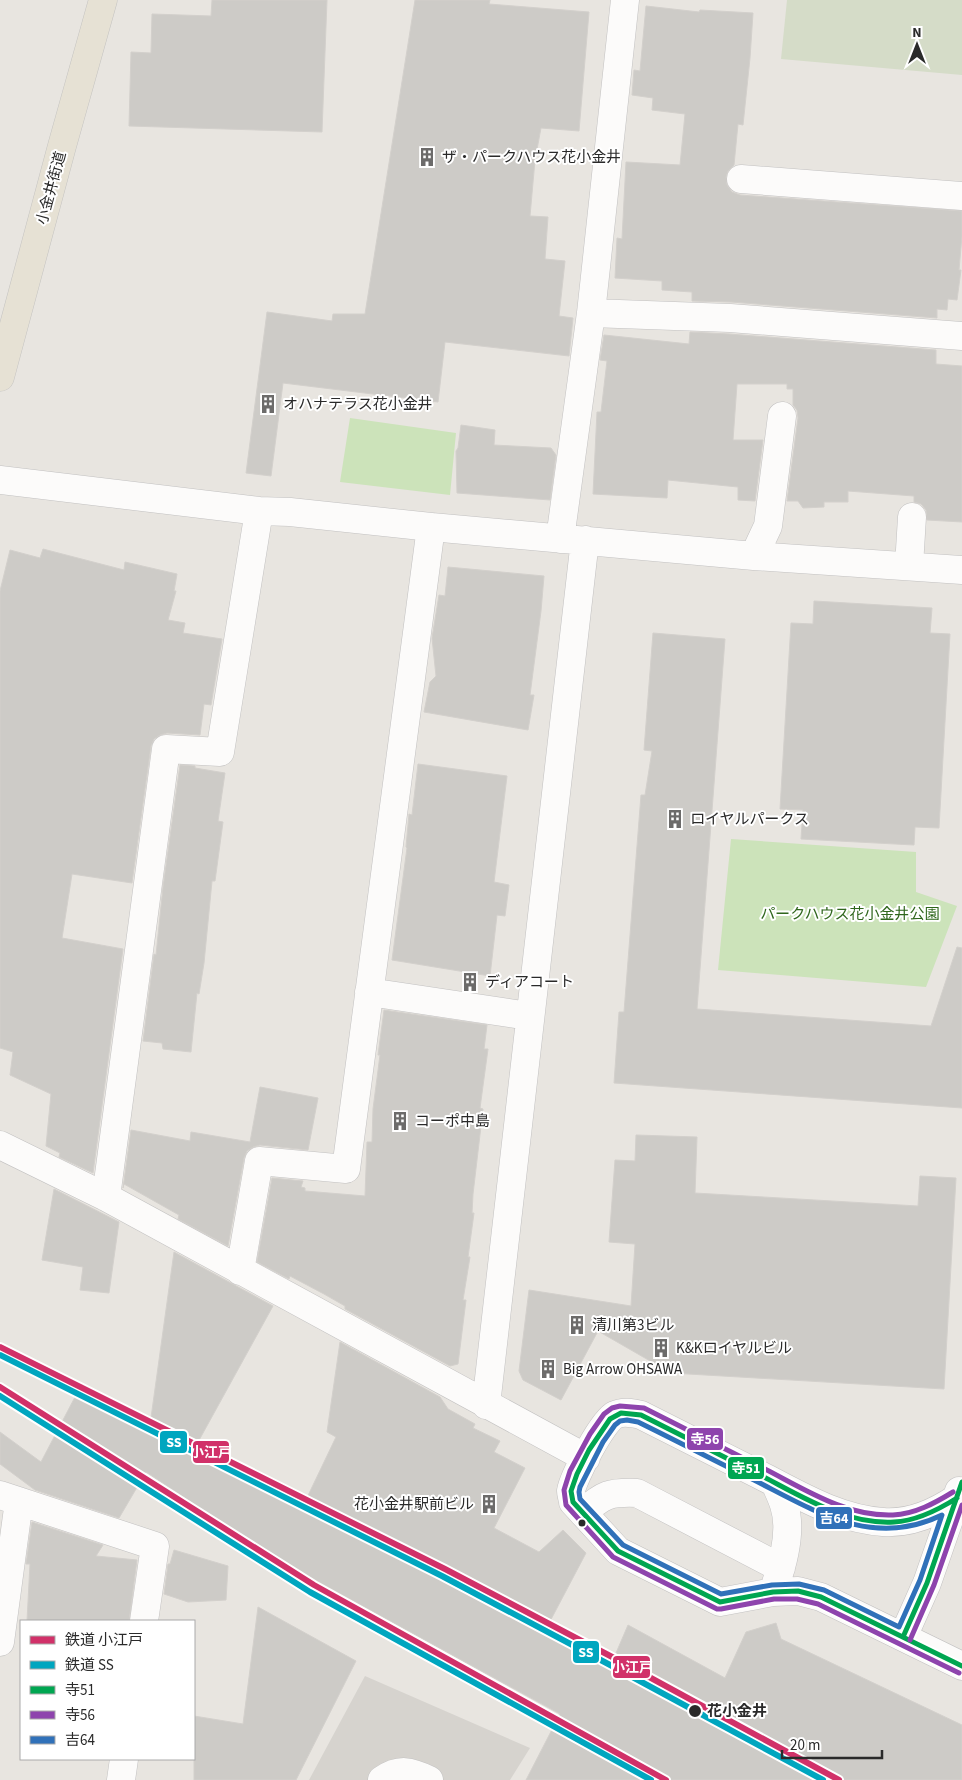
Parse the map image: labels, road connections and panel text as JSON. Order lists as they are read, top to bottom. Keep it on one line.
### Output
{"streets":{"main road":["小金井街道"]},"parks":["パークハウス花小金井公園"],"places":{"building":["ザ・パークハウス花小金井","オハナテラス花小金井","ロイヤルパークス","ディアコート","コーポ中島","清川第3ビル","K&Kロイヤルビル","Big Arrow OHSAWA","花小金井駅前ビル"],"other":["花小金井"]},"lines":["rail line 小江戸","rail line SS","transit line 寺56","transit line 寺51","transit line 吉64"],"legend":["鉄道 小江戸","鉄道 SS","寺51","寺56","吉64"],"scale_bar":"20 m","north":"top"}
